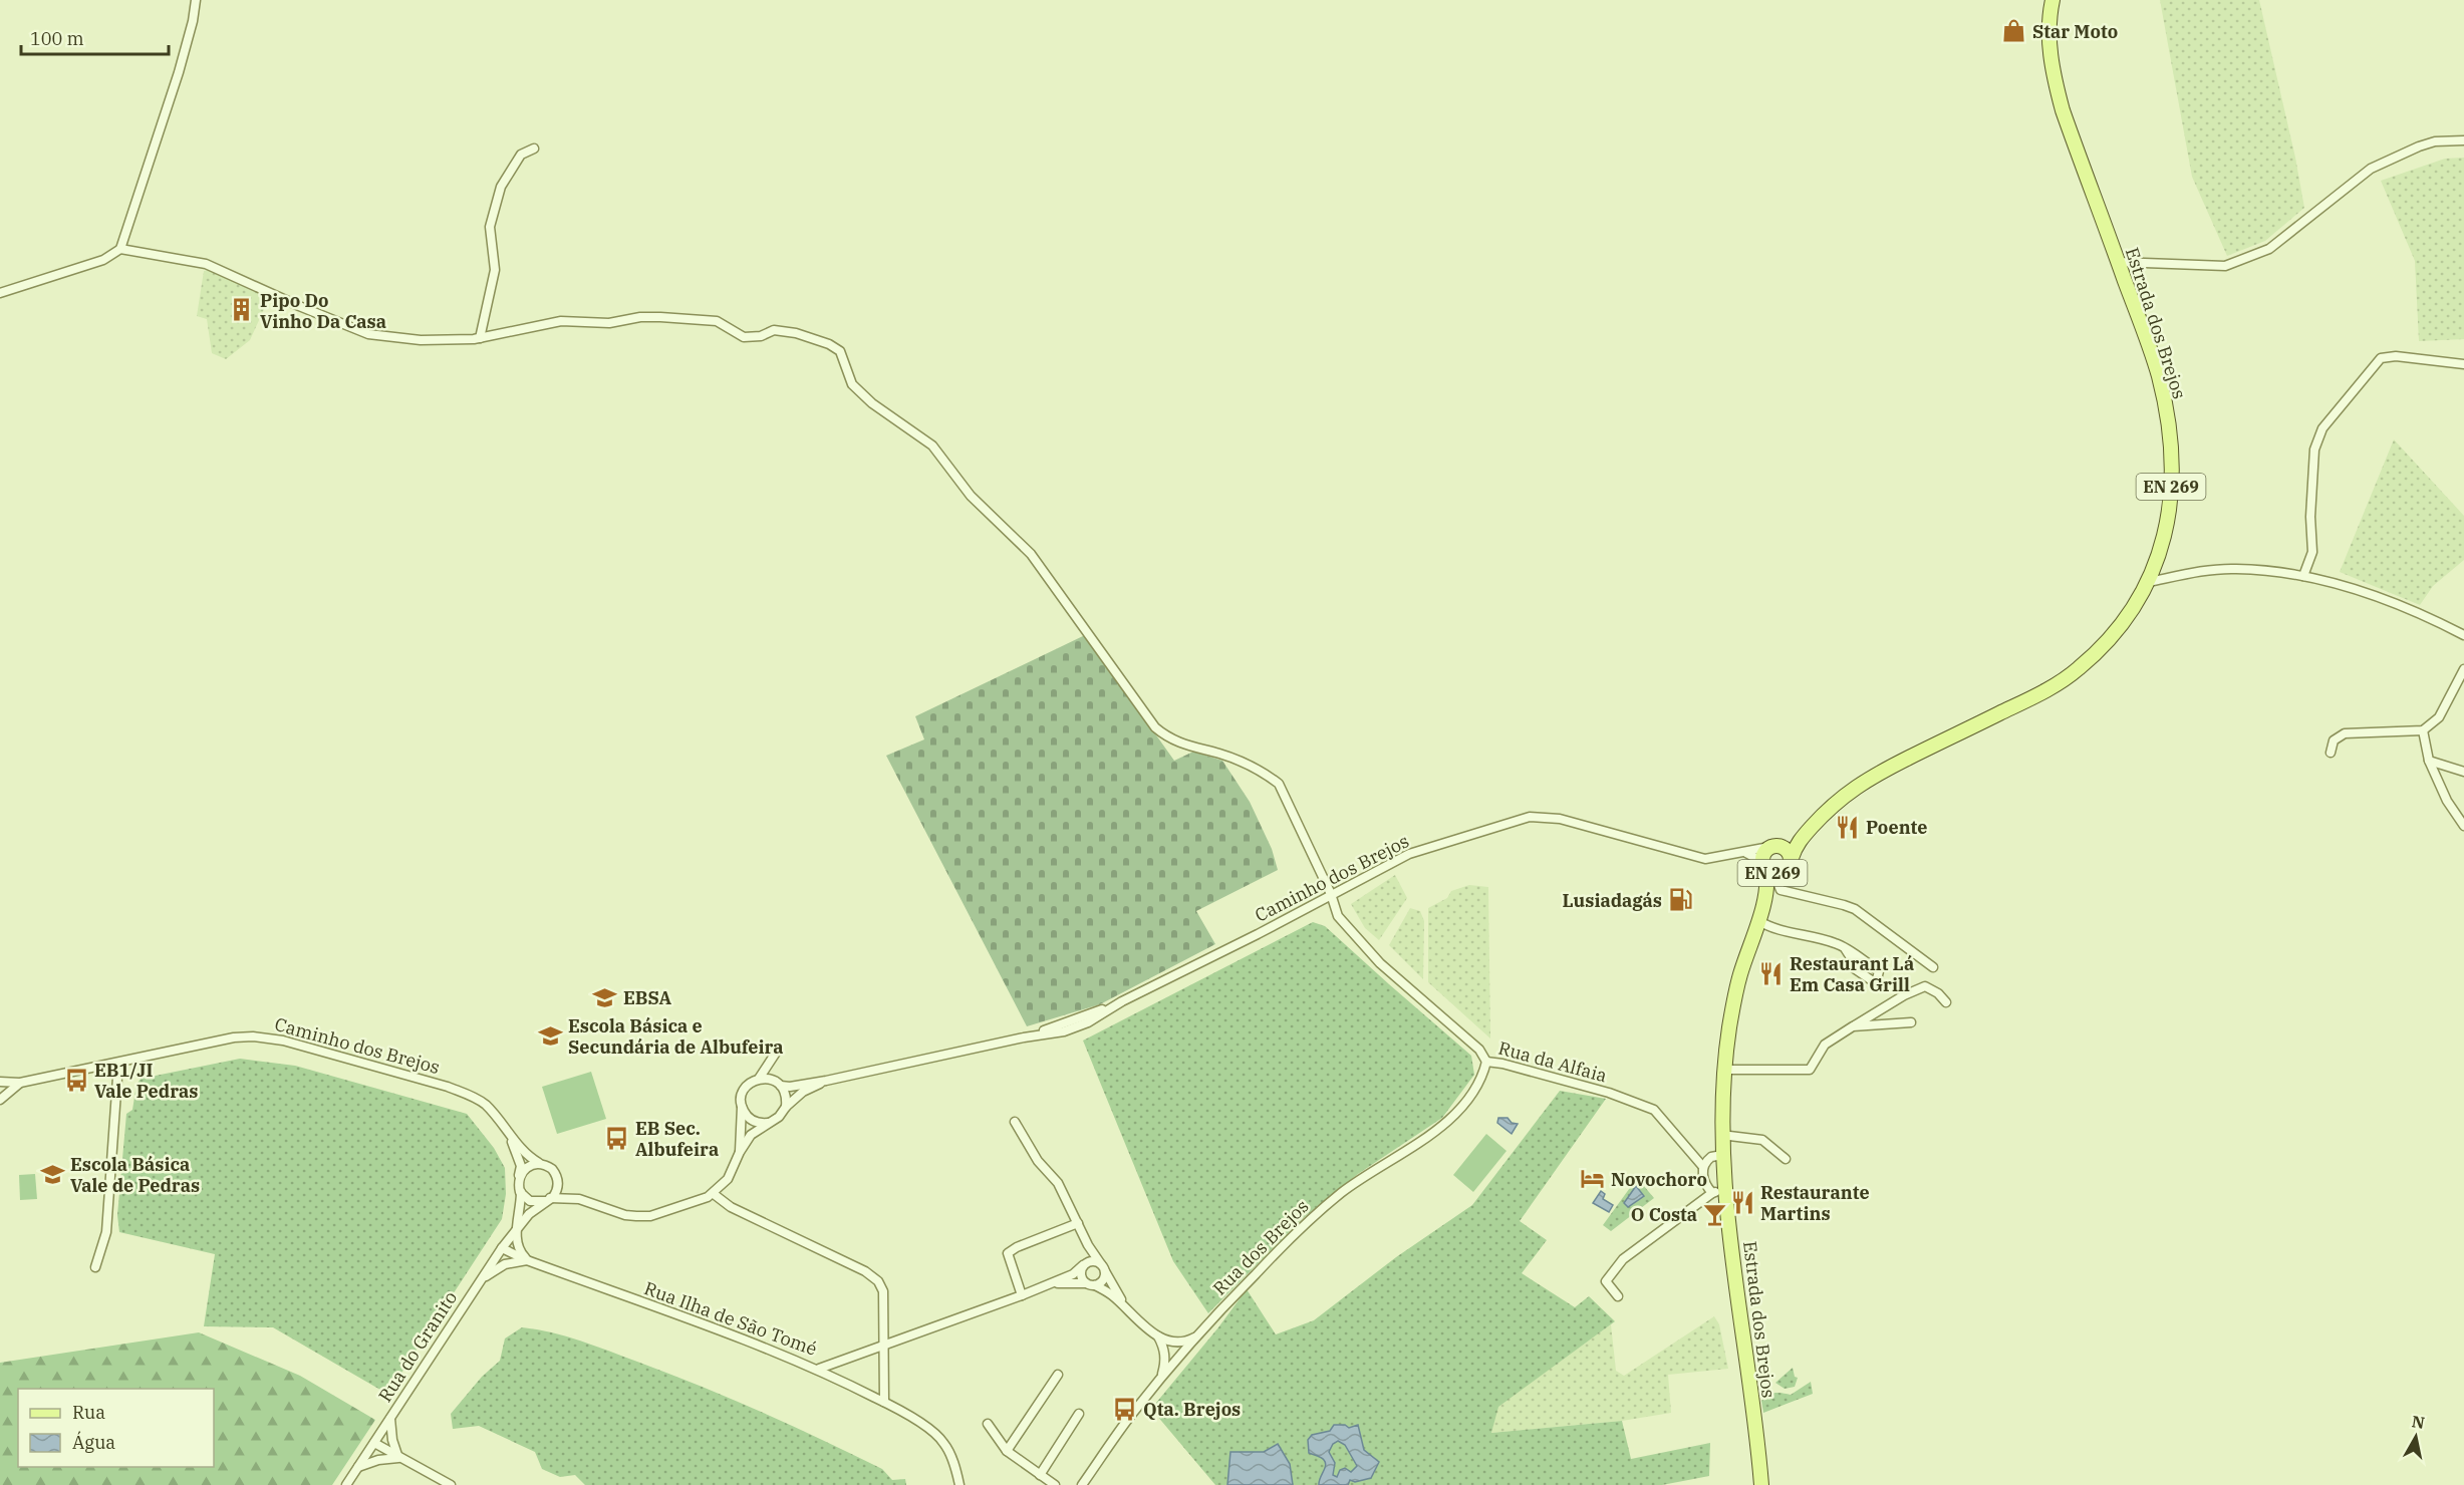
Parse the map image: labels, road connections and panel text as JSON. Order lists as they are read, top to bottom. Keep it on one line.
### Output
{"streets":{"main road":["Estrada dos Brejos","EN 269"],"street":["Caminho dos Brejos","Rua da Alfaia","Rua dos Brejos","Rua Ilha de São Tomé","Rua do Granito"]},"crossings":[["Estrada dos Brejos","EN 269"],["Caminho dos Brejos","Rua da Alfaia"],["Caminho dos Brejos","Rua do Granito"],["Rua da Alfaia","Rua dos Brejos"],["Rua Ilha de São Tomé","Rua do Granito"]],"places":{"shop":["Star Moto"],"building":["Pipo Do Vinho Da Casa"],"restaurant":["Poente","Restaurant Lá Em Casa Grill","Restaurante Martins"],"fuel station":["Lusiadagás"],"school or university":["EBSA","Escola Básica e Secundária de Albufeira","Escola Básica Vale de Pedras"],"bus stop":["EB1/JI Vale Pedras","EB Sec. Albufeira","Qta. Brejos"],"hotel":["Novochoro"],"bar":["O Costa"]},"legend":["Rua","Água"],"scale_bar":"100 m","north":"top"}
